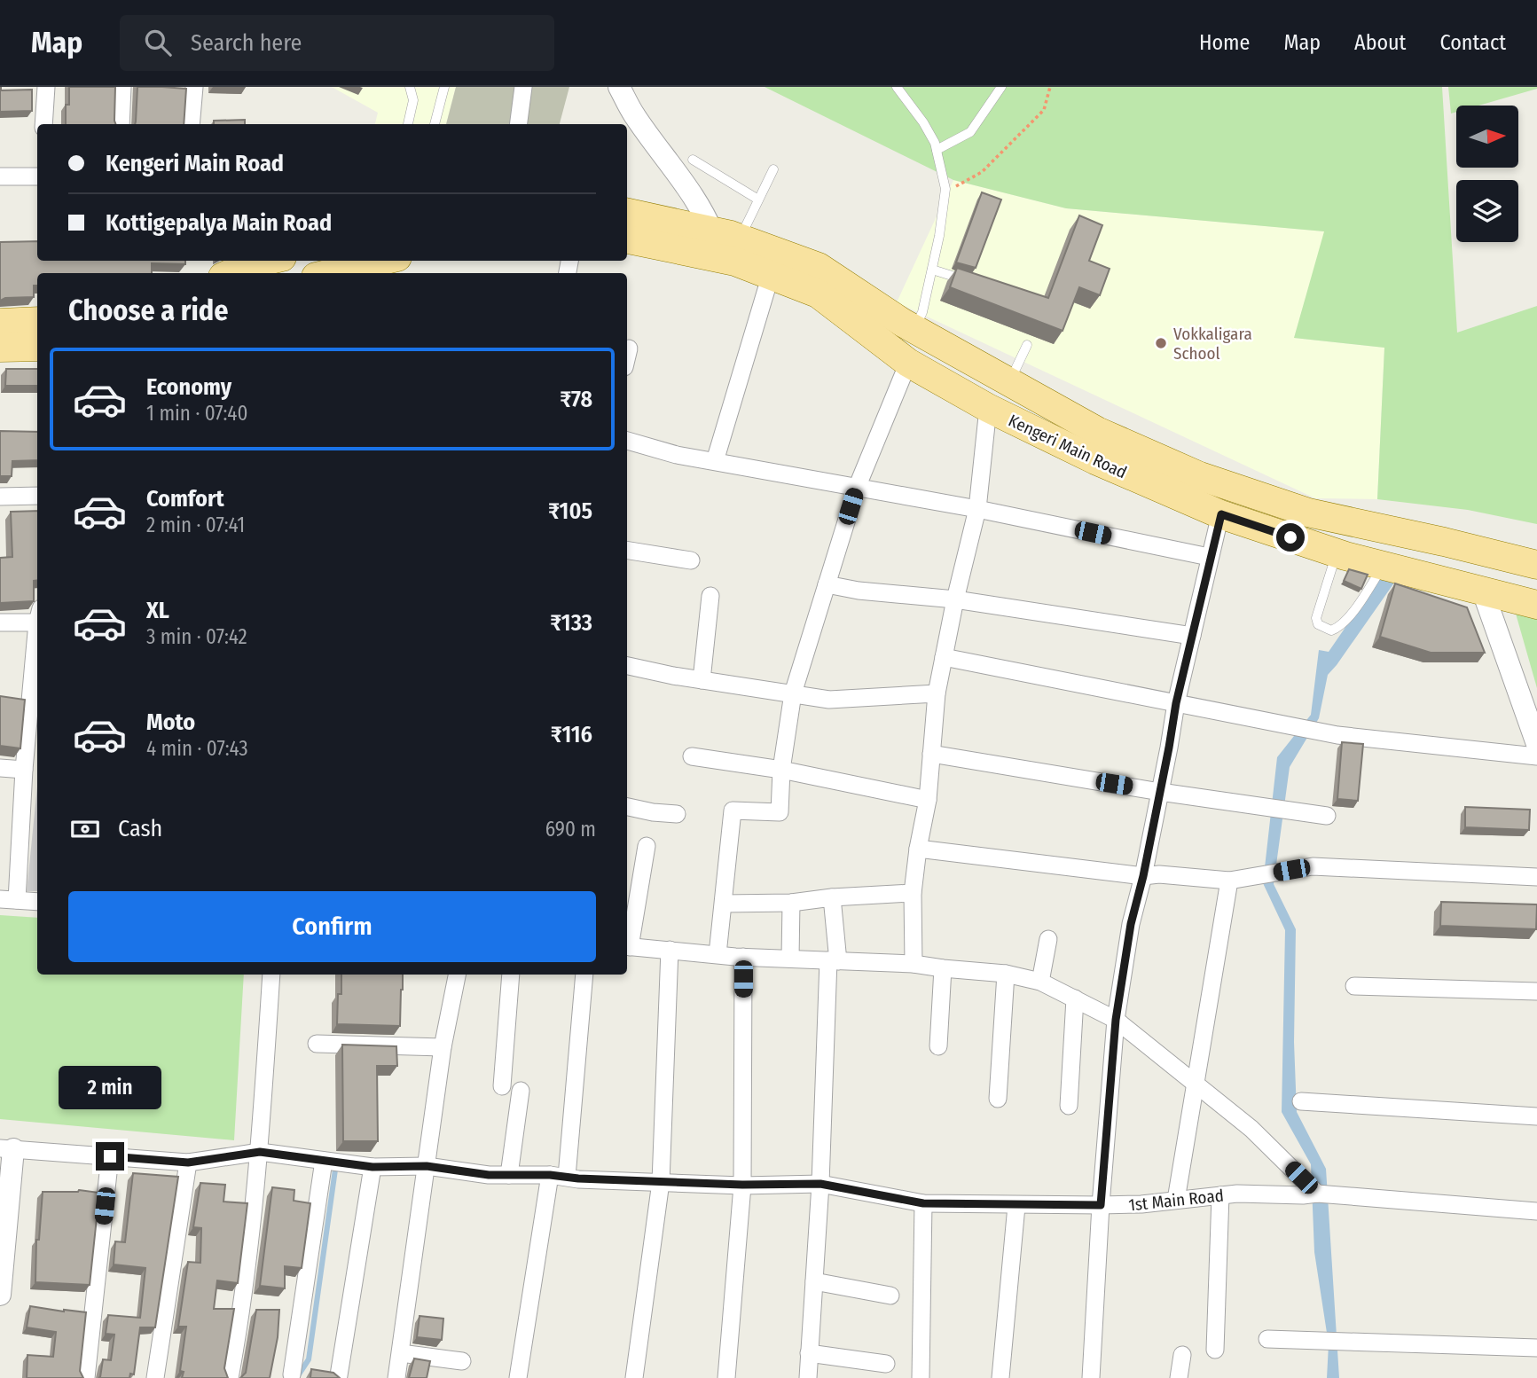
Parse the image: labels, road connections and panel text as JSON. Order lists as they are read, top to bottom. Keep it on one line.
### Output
{"streets":{"main road":["Kengeri Main Road"],"street":["1st Main Road"]},"places":["Vokkaligara School"],"north":"right","page":{"header":"Map","search":"Search here","nav":["Home","Map","About","Contact"],"banner":["Kengeri Main Road","Kottigepalya Main Road"],"heading":"Choose a ride","list":[{"name":"Economy","note":"1 min · 07:40","value":"₹78"},{"name":"Comfort","note":"2 min · 07:41","value":"₹105"},{"name":"XL","note":"3 min · 07:42","value":"₹133"},{"name":"Moto","note":"4 min · 07:43","value":"₹116"}],"pay":["Cash","690 m"],"buttons":"Confirm","bubble":"2 min"}}
